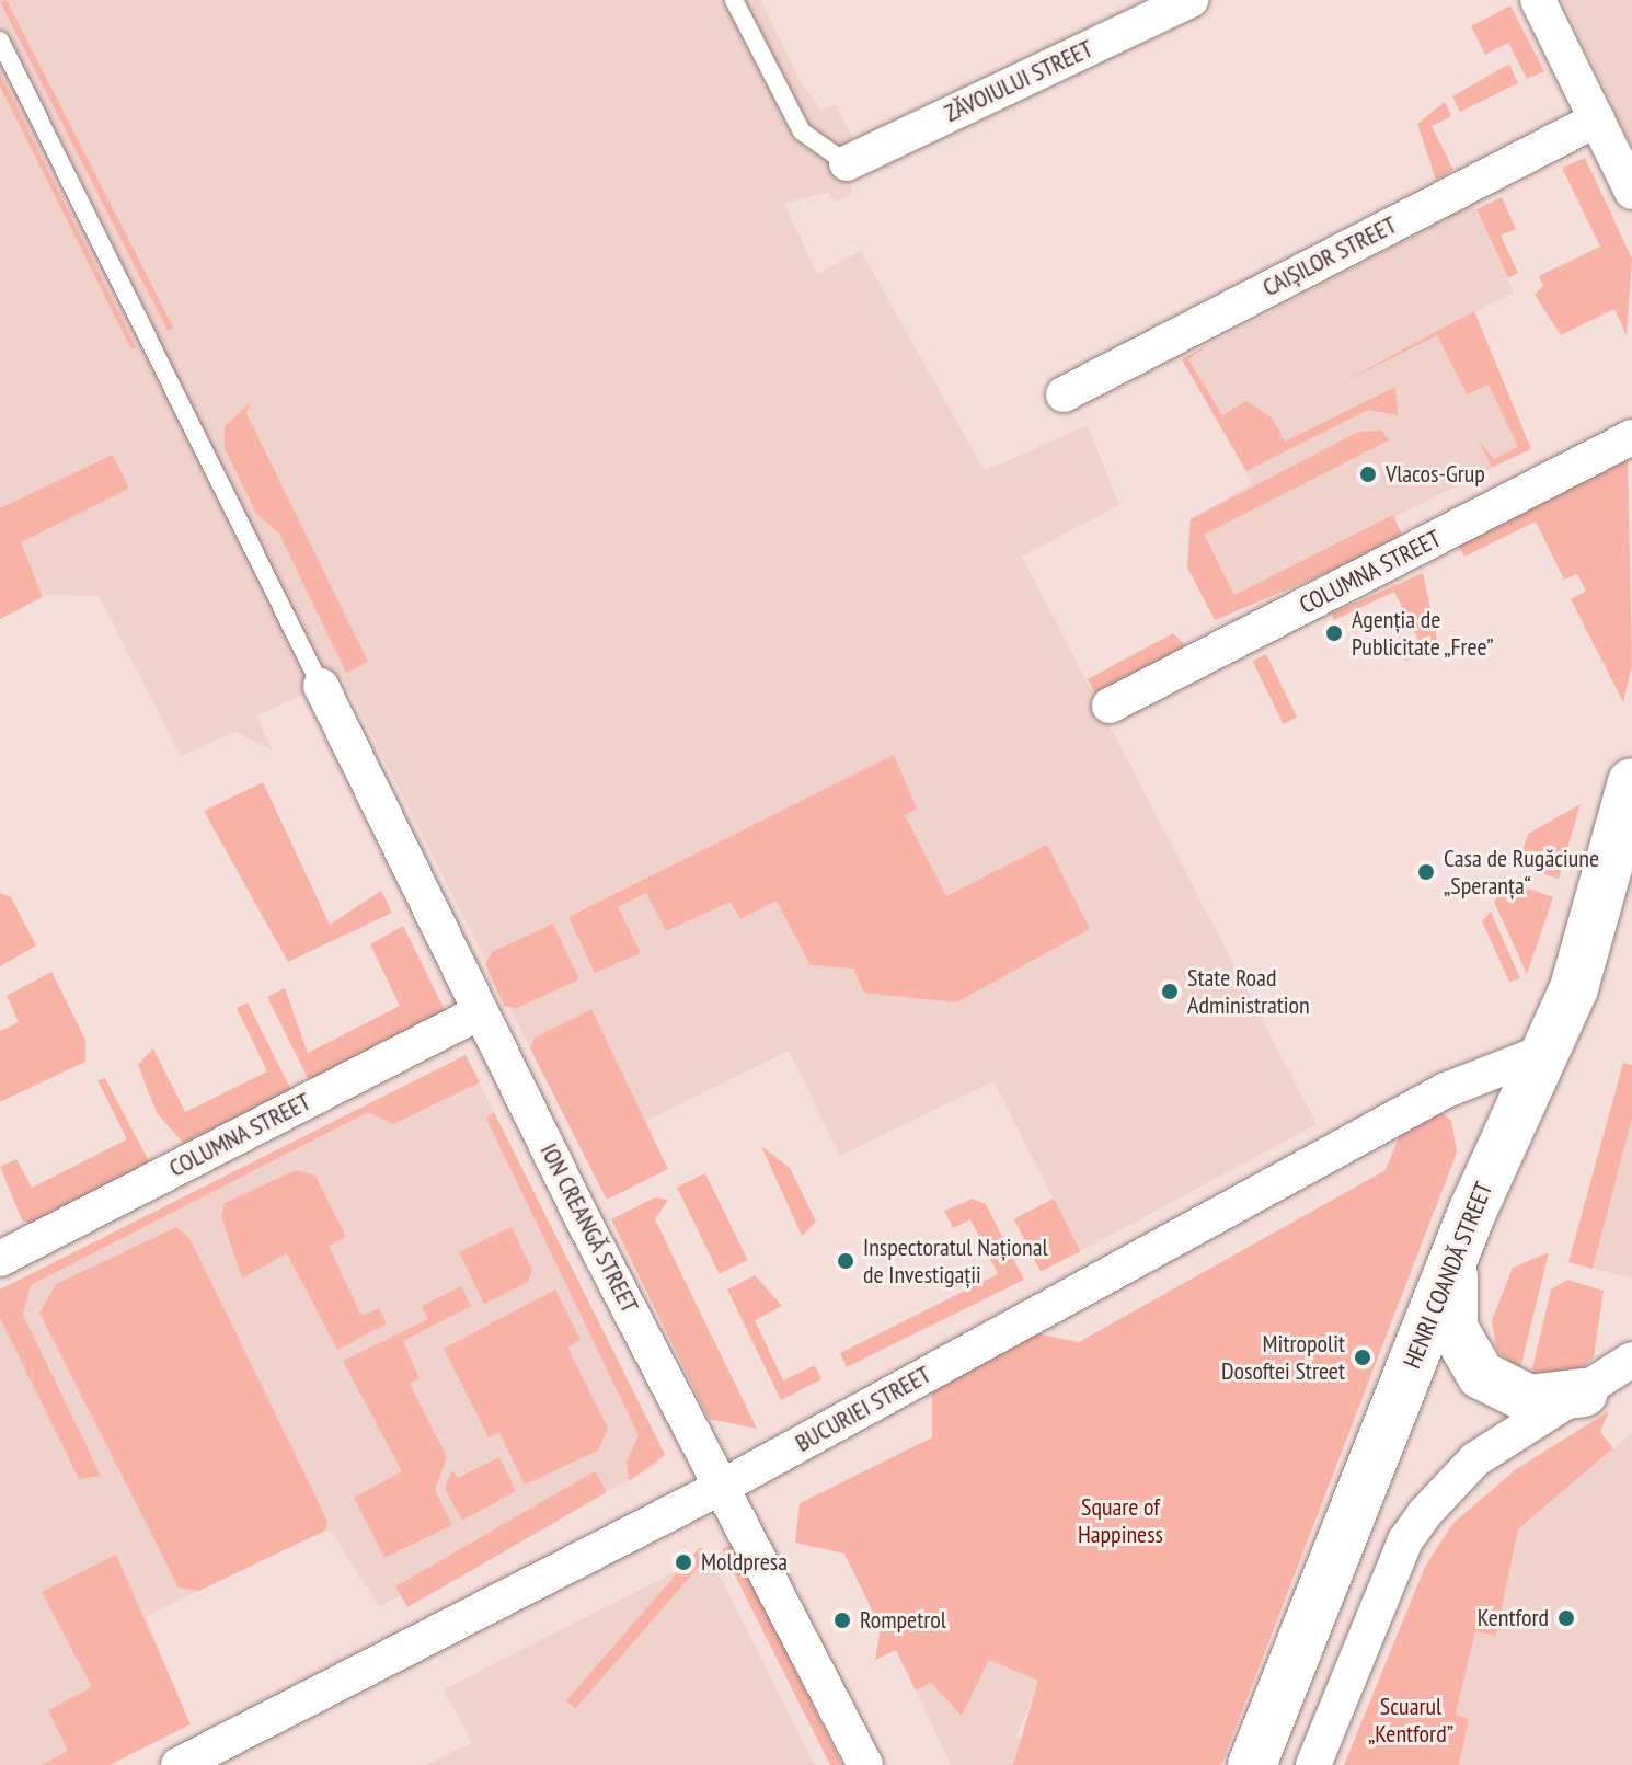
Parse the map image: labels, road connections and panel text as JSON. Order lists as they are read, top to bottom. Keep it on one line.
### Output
{"streets":{"main road":["HENRI COANDĂ STREET"],"street":["ZĂVOIULUI STREET","CAIȘILOR STREET","COLUMNA STREET","ION CREANGĂ STREET","BUCURIEI STREET"]},"crossings":[["COLUMNA STREET","ION CREANGĂ STREET"],["ION CREANGĂ STREET","BUCURIEI STREET"],["HENRI COANDĂ STREET","BUCURIEI STREET"]],"parks":["Square of Happiness","Scuarul „Kentford”"],"places":["Vlacos-Grup","Agenția de Publicitate „Free”","Casa de Rugăciune „Speranța“","State Road Administration","Inspectoratul Național de Investigații","Mitropolit Dosoftei Street","Moldpresa","Kentford","Rompetrol"]}
